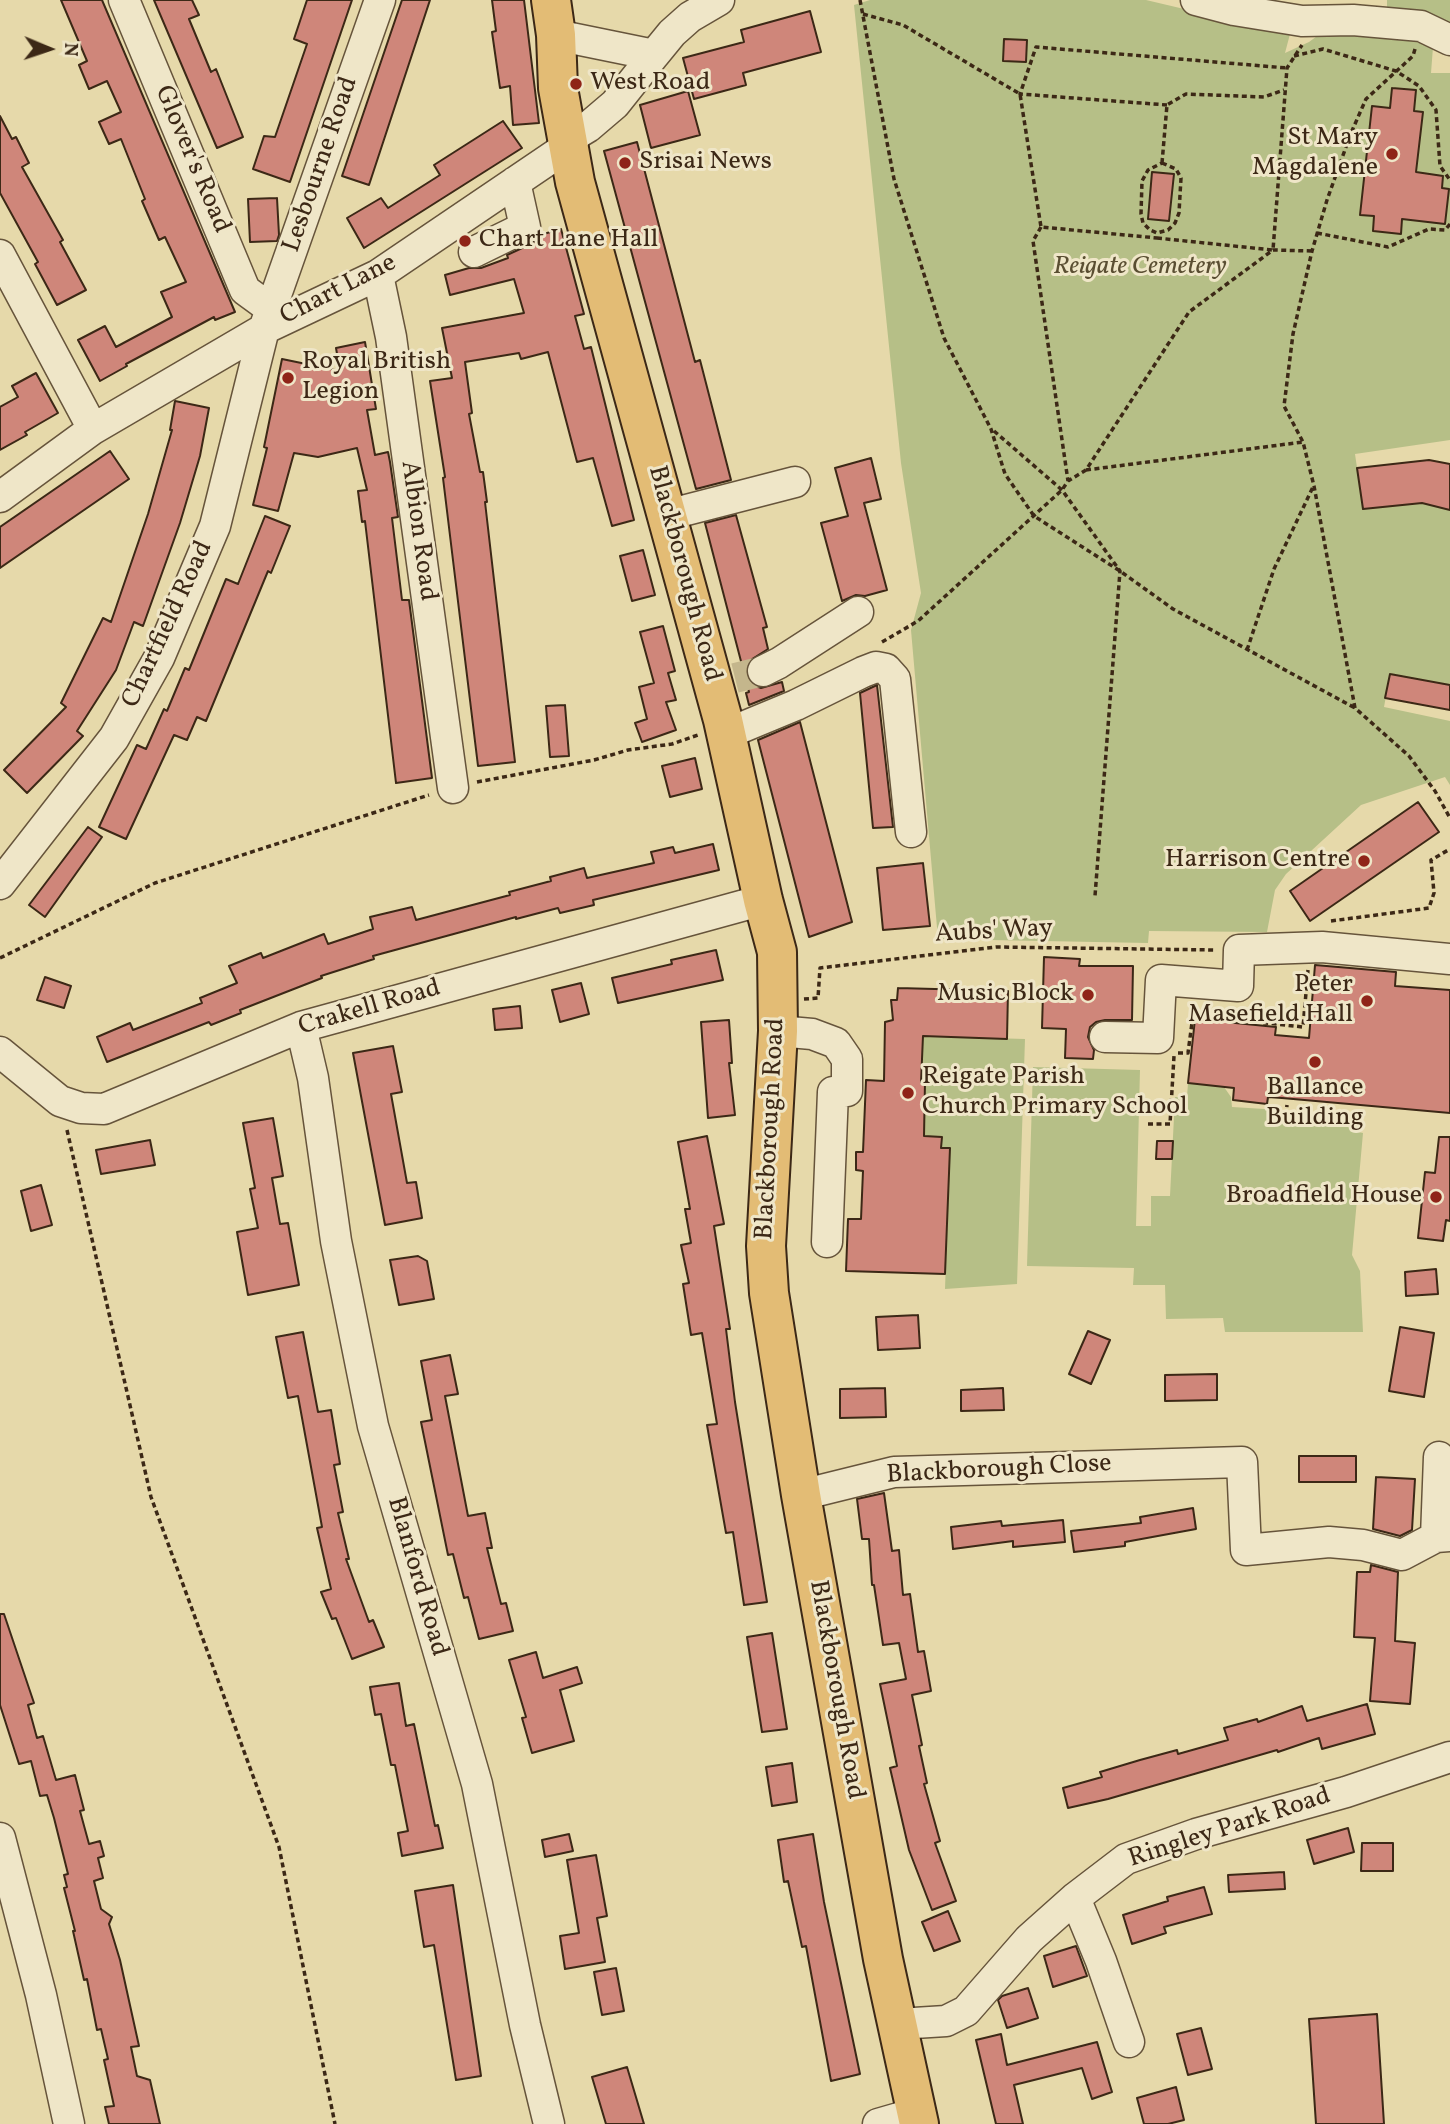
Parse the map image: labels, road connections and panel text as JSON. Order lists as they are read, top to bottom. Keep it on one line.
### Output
{"streets":{"main road":["Blackborough Road"],"street":["Glover's Road","Lesbourne Road","Chart Lane","Albion Road","Chartfield Road","Crakell Road","Blackborough Close","Blanford Road","Ringley Park Road"],"path":["Aubs' Way"]},"crossings":[["Glover's Road","Lesbourne Road"],["Glover's Road","Chart Lane"],["Glover's Road","Chartfield Road"],["Lesbourne Road","Chart Lane"],["Lesbourne Road","Chartfield Road"],["Chart Lane","Albion Road"],["Chart Lane","Blackborough Road"],["Chart Lane","Chartfield Road"],["Blackborough Road","Aubs' Way"],["Blackborough Road","Crakell Road"],["Blackborough Road","Blackborough Close"],["Blackborough Road","Ringley Park Road"],["Crakell Road","Blanford Road"]],"parks":["Reigate Cemetery"],"places":["West Road","St Mary Magdalene","Srisai News","Chart Lane Hall","Royal British Legion","Harrison Centre","Music Block","Peter Masefield Hall","Ballance Building","Reigate Parish Church Primary School","Broadfield House"],"north":"right"}
